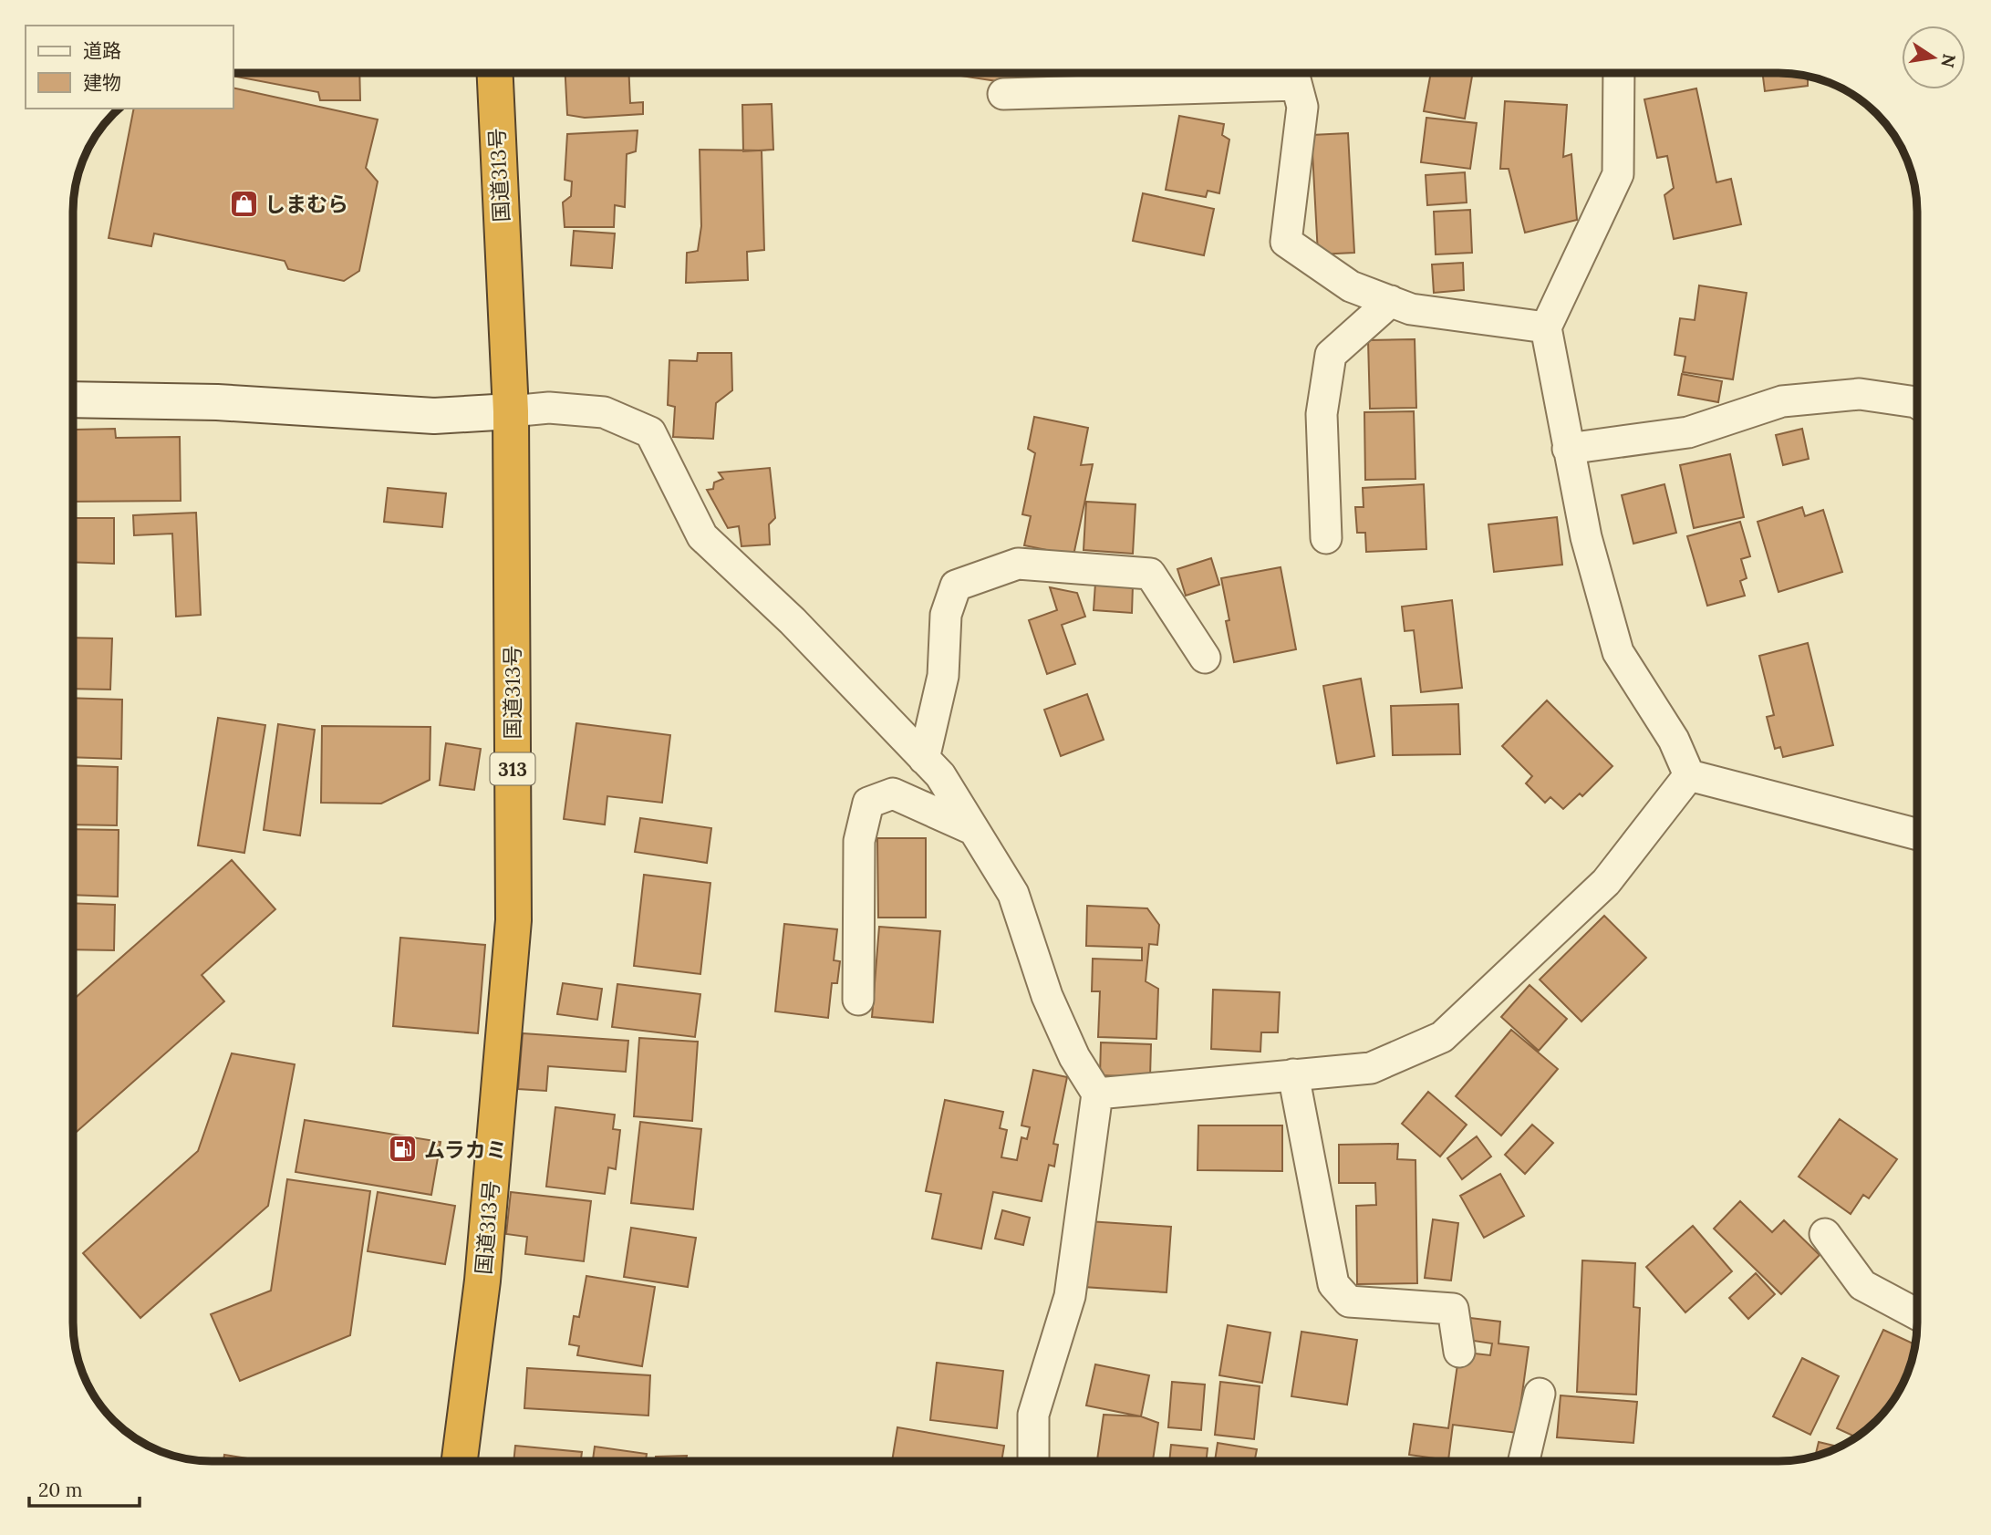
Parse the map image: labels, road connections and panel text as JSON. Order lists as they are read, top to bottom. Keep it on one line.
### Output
{"streets":{"highway":["国道313号","313"]},"places":{"shop":["しまむら"],"fuel station":["ムラカミ"]},"legend":["道路","建物"],"scale_bar":"20 m","north":"right"}
